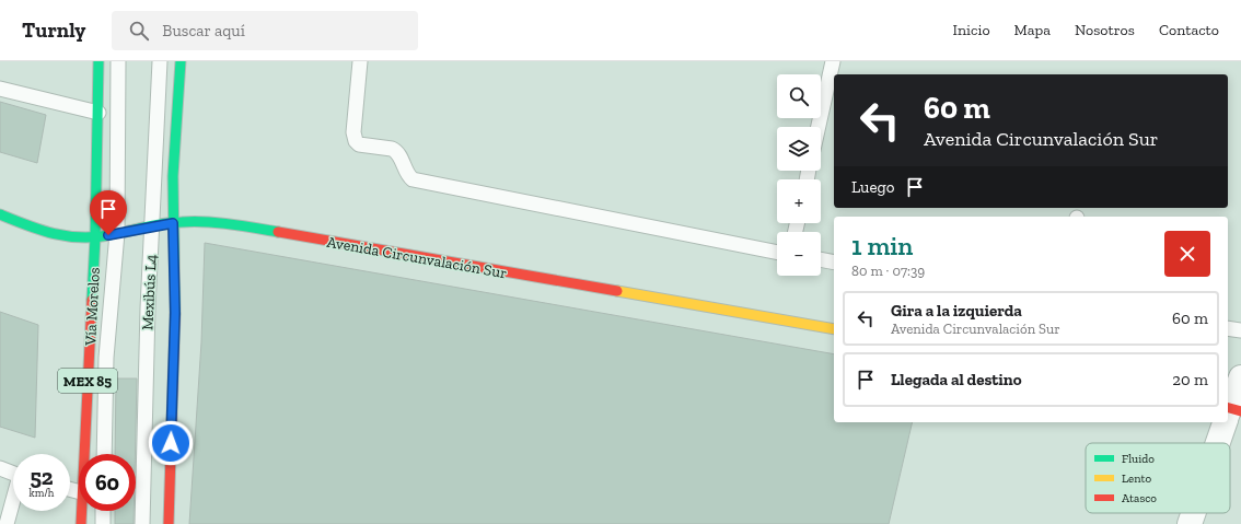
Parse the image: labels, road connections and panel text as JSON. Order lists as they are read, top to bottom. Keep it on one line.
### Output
{"streets":{"main road":["Avenida Circunvalación Sur","Vía Morelos","MEX 85"],"lane":["Mexibús L4"]},"crossings":[["Avenida Circunvalación Sur","Mexibús L4"],["Avenida Circunvalación Sur","Vía Morelos"]],"legend":["Fluido","Lento","Atasco"],"page":{"header":"Turnly","search":"Buscar aquí","nav":["Inicio","Mapa","Nosotros","Contacto"],"map_buttons":["+","−"],"turn":["60 m","Avenida Circunvalación Sur"],"then":"Luego","heading":["1 min","80 m · 07:39"],"list":[{"name":"Gira a la izquierda","note":"Avenida Circunvalación Sur","value":"60 m"},{"name":"Llegada al destino","value":"20 m"}],"speed":"52 km/h","limit":"60"}}
